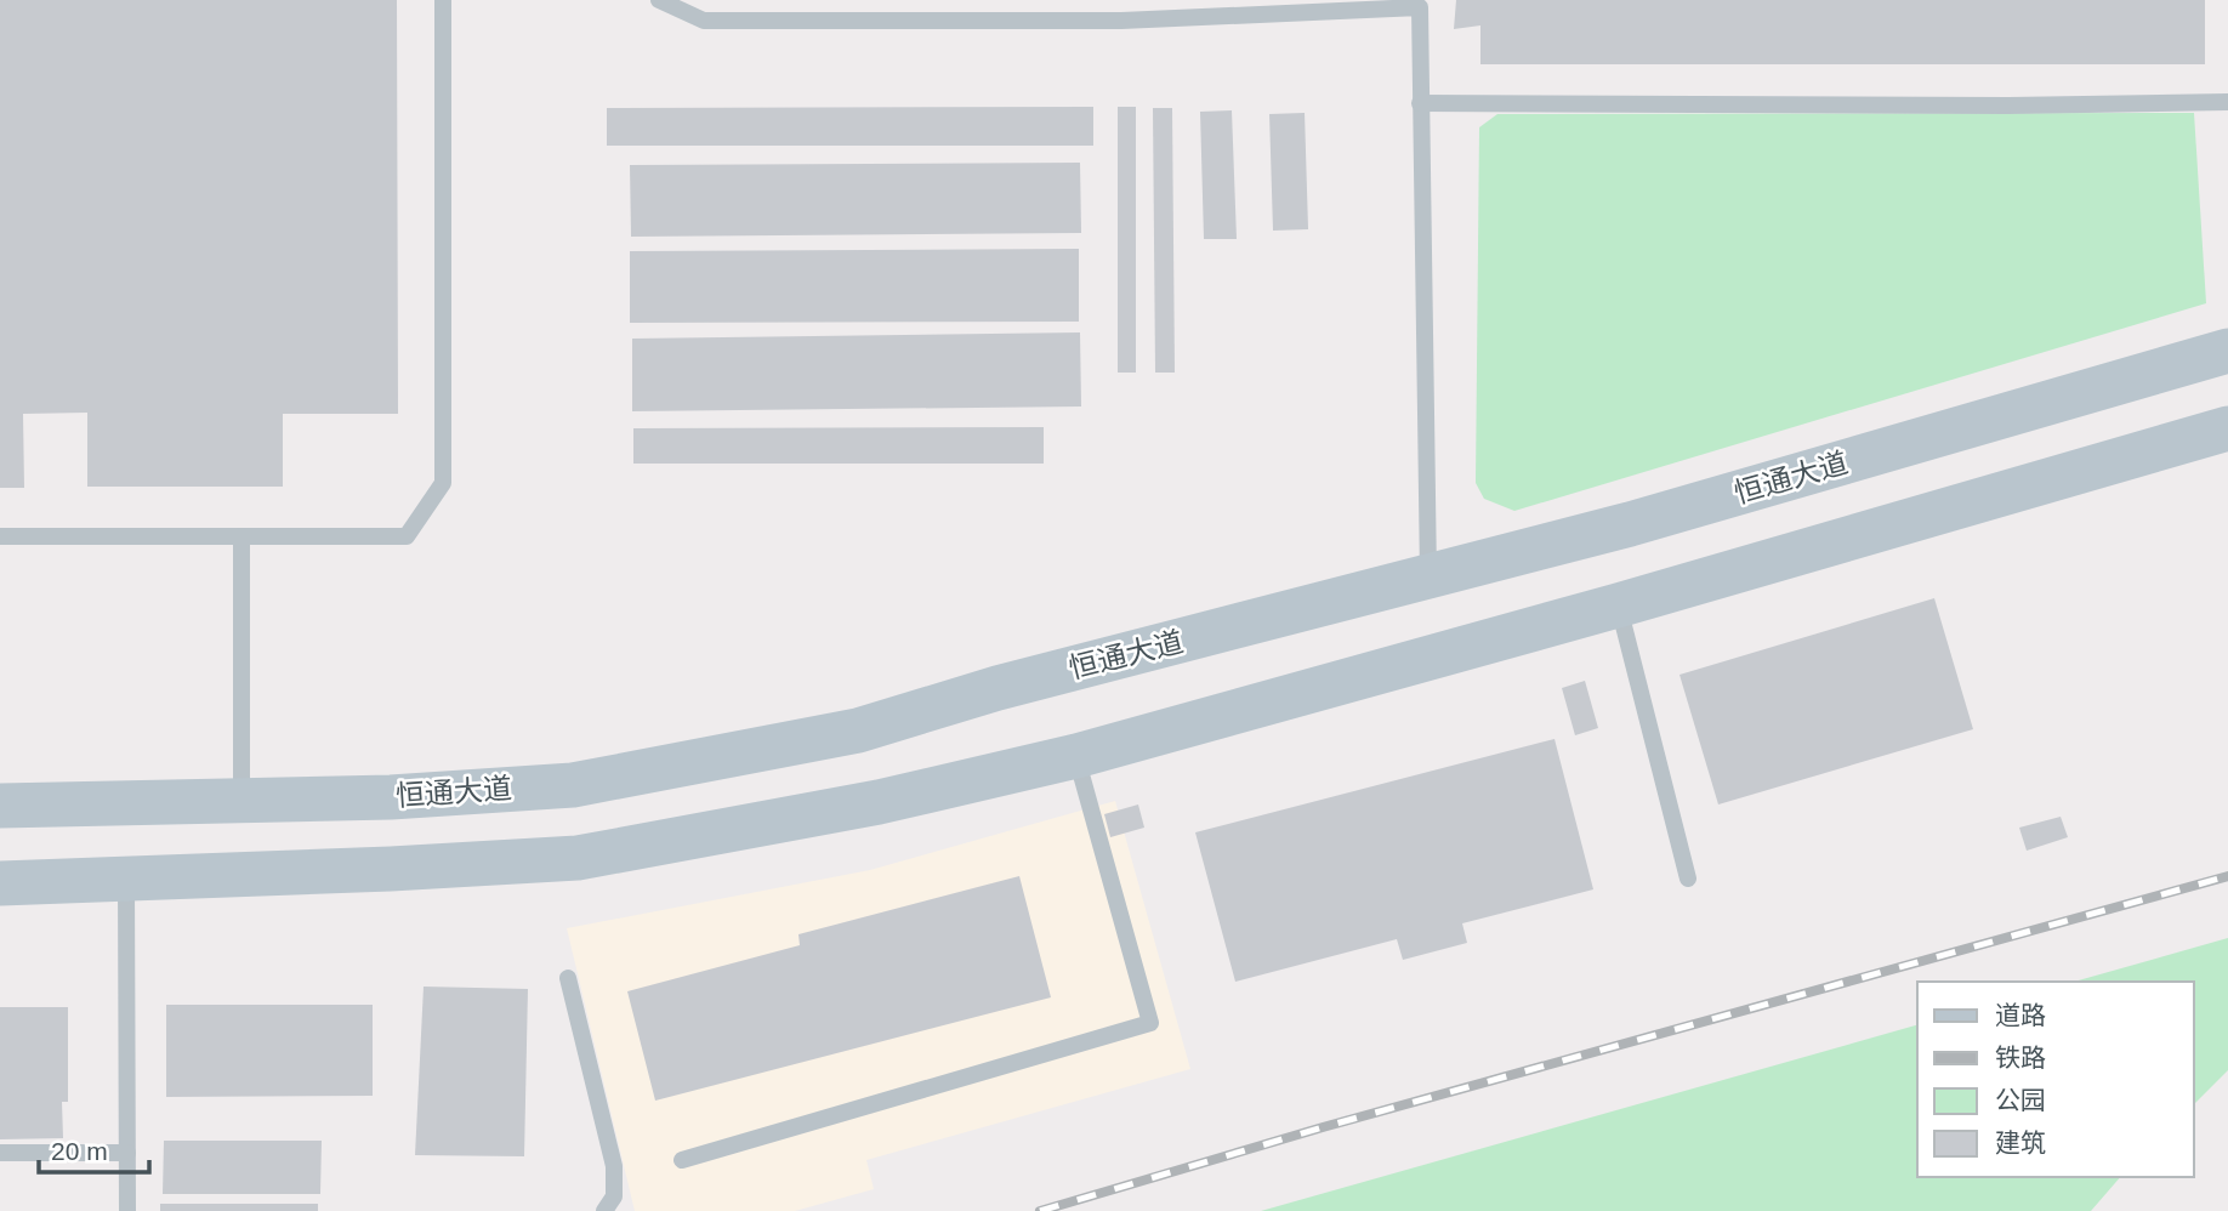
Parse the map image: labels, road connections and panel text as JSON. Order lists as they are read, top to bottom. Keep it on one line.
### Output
{"streets":{"main road":["恒通大道"]},"legend":["道路","铁路","公园","建筑"],"scale_bar":"20 m"}
